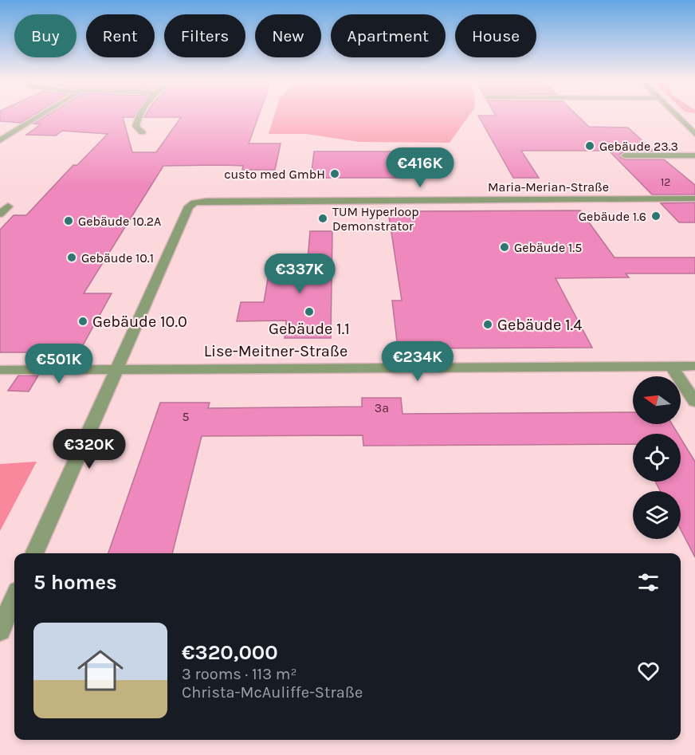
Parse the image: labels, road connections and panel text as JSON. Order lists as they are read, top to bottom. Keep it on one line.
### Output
{"streets":{"street":["Maria-Merian-Straße","Lise-Meitner-Straße"]},"crossings":[["Maria-Merian-Straße","Lise-Meitner-Straße"]],"places":["Gebäude 23.3","custo med GmbH","Gebäude 1.6","TUM Hyperloop Demonstrator","Gebäude 10.2A","Gebäude 1.5","Gebäude 10.1","Gebäude 1.1","Gebäude 10.0","Gebäude 1.4"],"house_numbers":["12","3a","5"],"north":"left","page":{"chip":["Buy","Rent","Filters","New","Apartment","House"],"price":["€416K","€337K","€234K","€501K","€320K"],"heading":"5 homes","list":[{"name":"€320,000","note":"3 rooms · 113 m² · Christa-McAuliffe-Straße"}]}}
